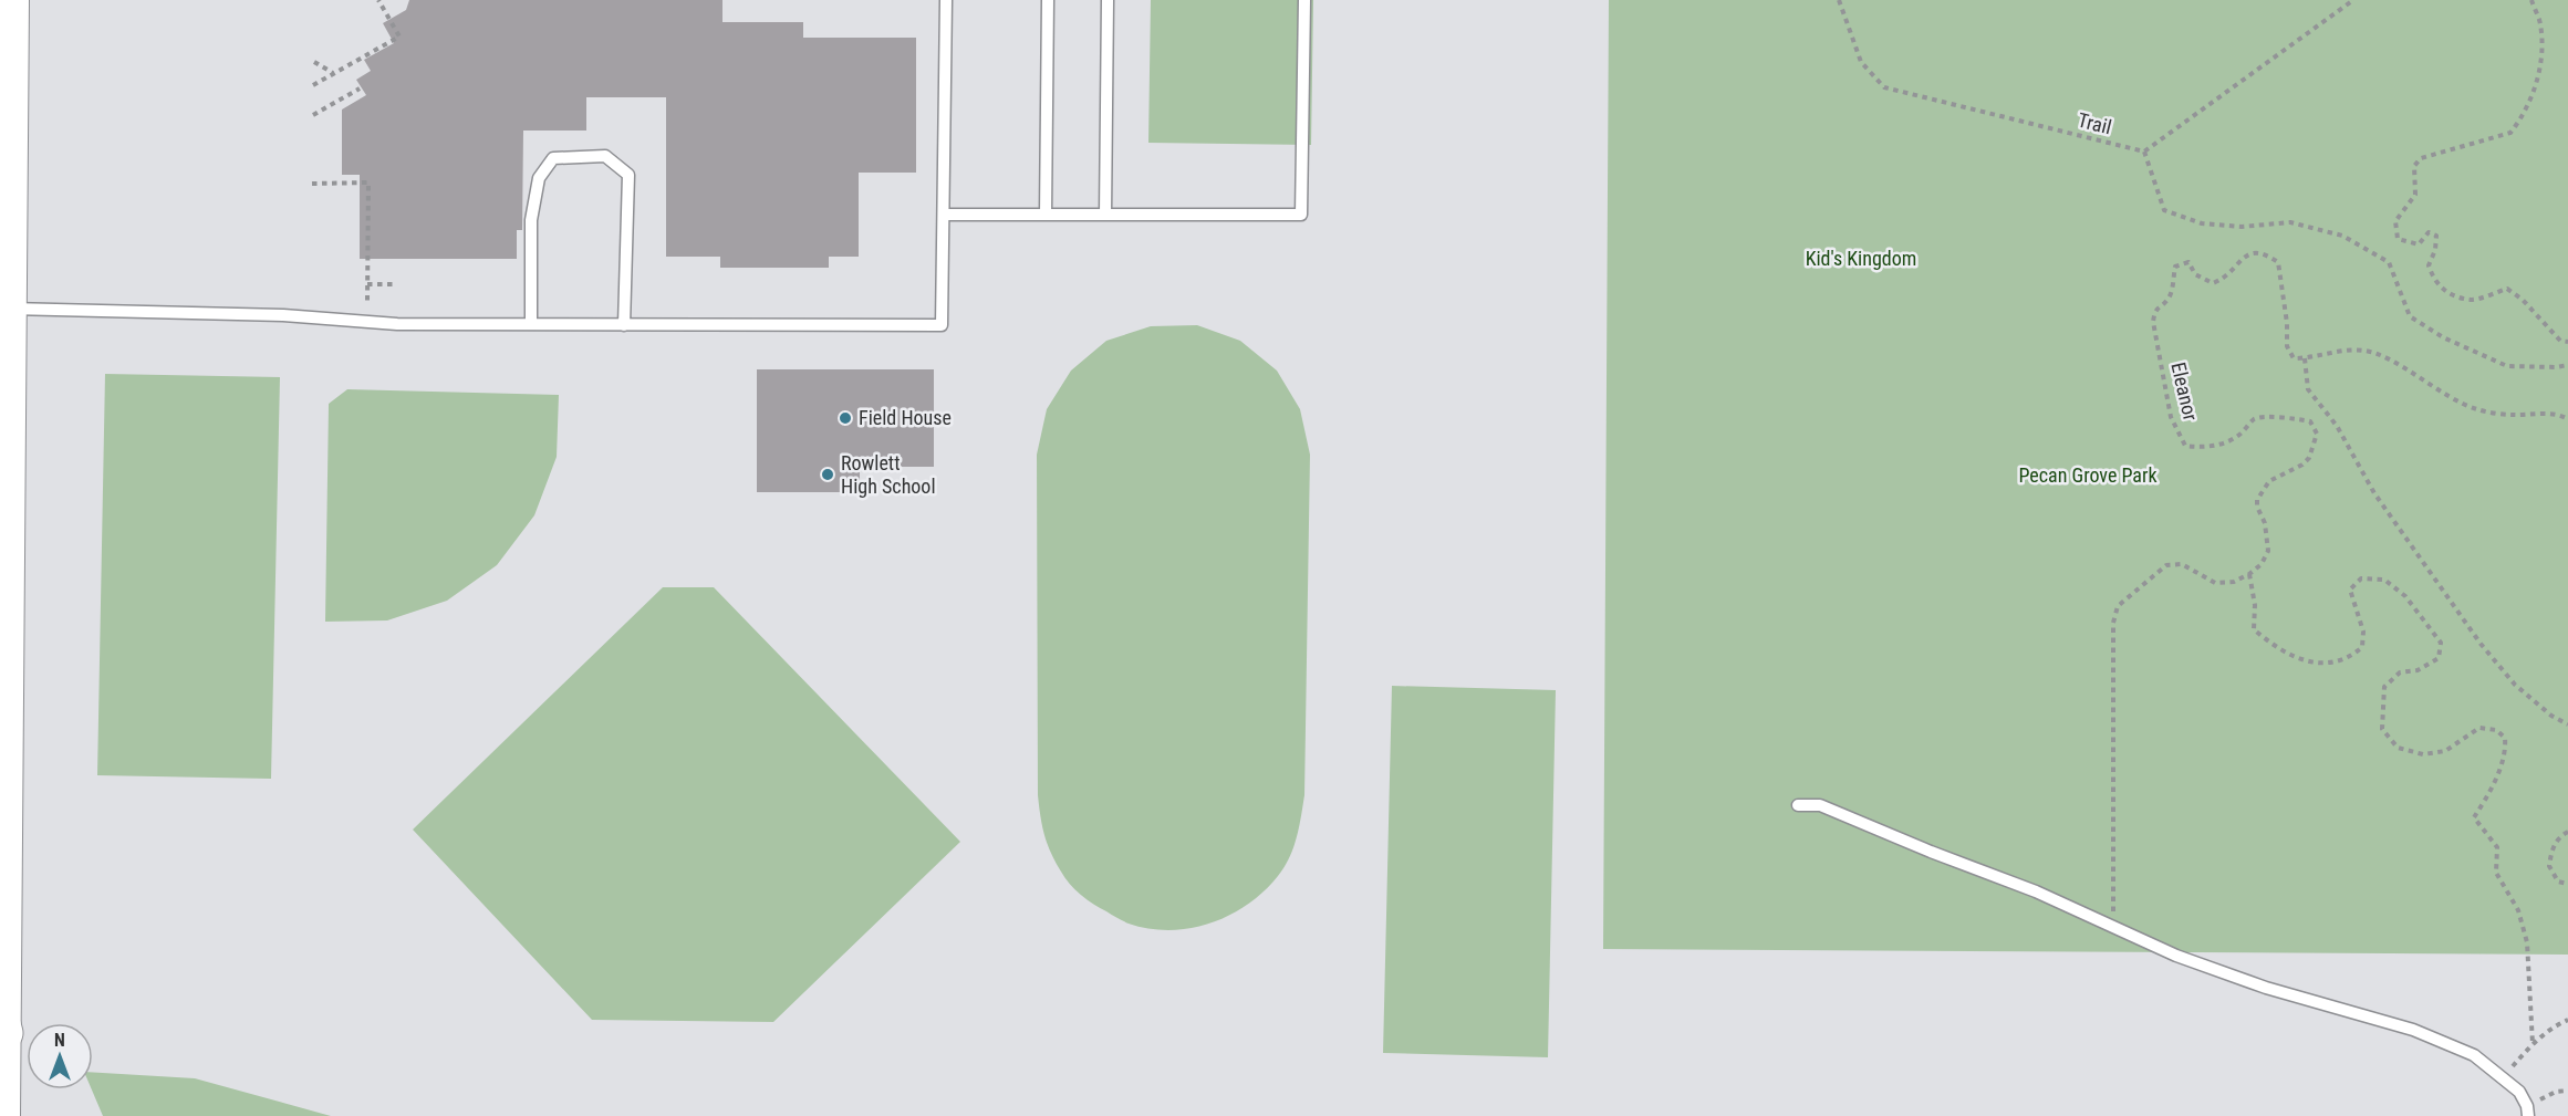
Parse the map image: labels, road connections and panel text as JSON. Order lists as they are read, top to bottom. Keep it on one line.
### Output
{"streets":{"path":["Trail","Eleanor"]},"parks":["Kid's Kingdom","Pecan Grove Park"],"places":["Field House","Rowlett High School"],"north":"top"}
